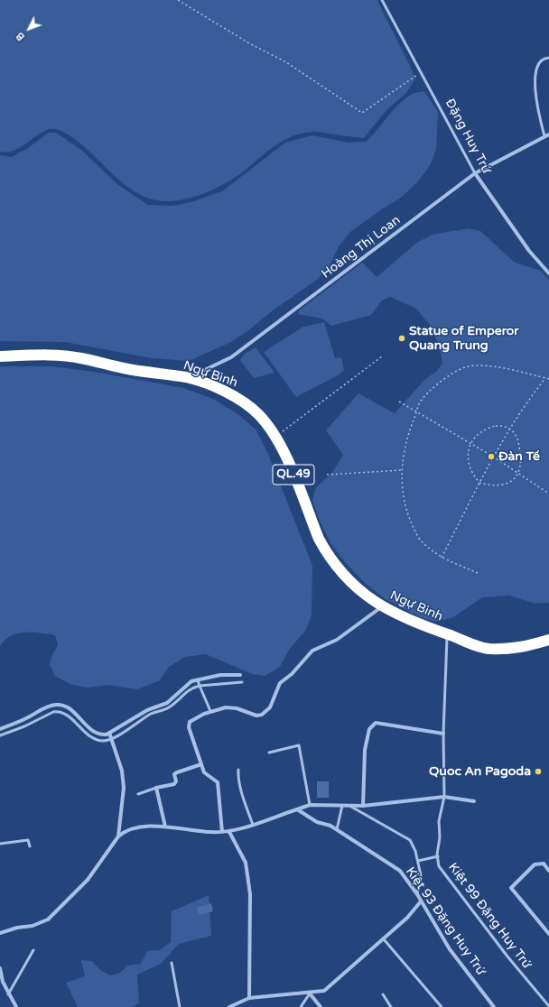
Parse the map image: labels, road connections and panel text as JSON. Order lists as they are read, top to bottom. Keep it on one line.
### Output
{"streets":{"highway":["Ngự Bình","QL.49"],"street":["Đặng Huy Trứ","Hoàng Thị Loan","Kiệt 93 Đặng Huy Trứ"],"lane":["Kiệt 99 Đặng Huy Trứ"]},"crossings":[["Đặng Huy Trứ","Hoàng Thị Loan"],["Hoàng Thị Loan","Ngự Bình"],["Ngự Bình","Kiệt 99 Đặng Huy Trứ"]],"places":["Statue of Emperor Quang Trung","Đàn Tế","Quoc An Pagoda"],"north":"bottom left"}
